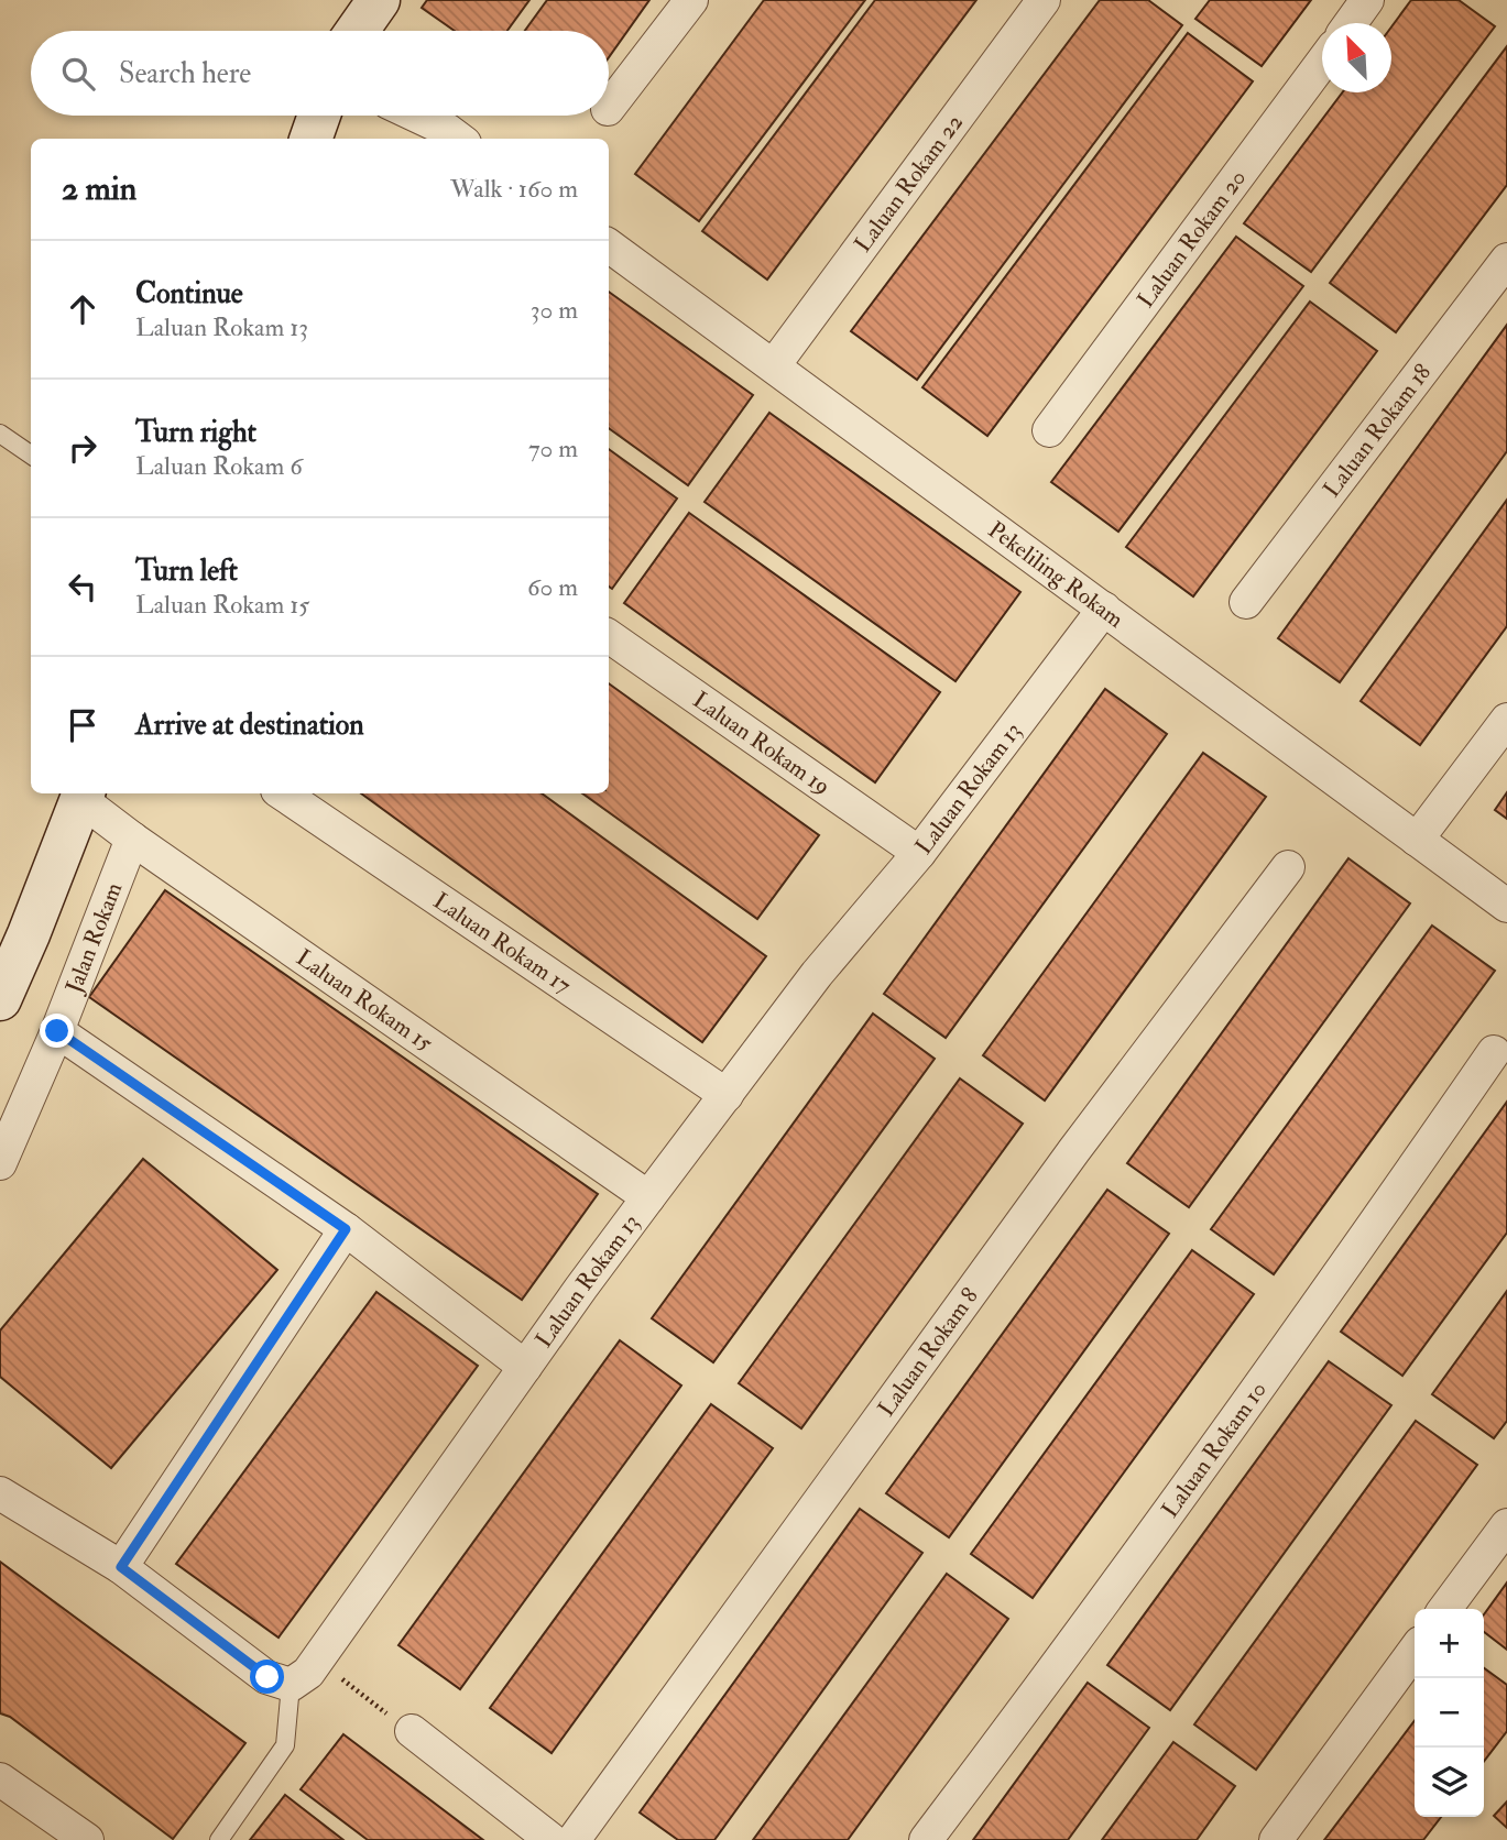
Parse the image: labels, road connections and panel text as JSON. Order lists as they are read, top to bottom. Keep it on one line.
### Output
{"streets":{"street":["Laluan Rokam 22","Laluan Rokam 20","Laluan Rokam 18","Pekeliling Rokam","Laluan Rokam 19","Laluan Rokam 13","Jalan Rokam","Laluan Rokam 17","Laluan Rokam 15","Laluan Rokam 8","Laluan Rokam 10"]},"crossings":[["Laluan Rokam 22","Pekeliling Rokam"],["Pekeliling Rokam","Laluan Rokam 13"],["Laluan Rokam 19","Laluan Rokam 13"],["Laluan Rokam 13","Laluan Rokam 17"],["Laluan Rokam 13","Laluan Rokam 15"],["Jalan Rokam","Laluan Rokam 15"]],"north":"top left","page":{"search":"Search here","heading":["2 min","Walk · 160 m"],"list":[["Continue","Laluan Rokam 13","30 m"],["Turn right","Laluan Rokam 6","70 m"],["Turn left","Laluan Rokam 15","60 m"],"Arrive at destination"],"map_buttons":["+","−"]}}
